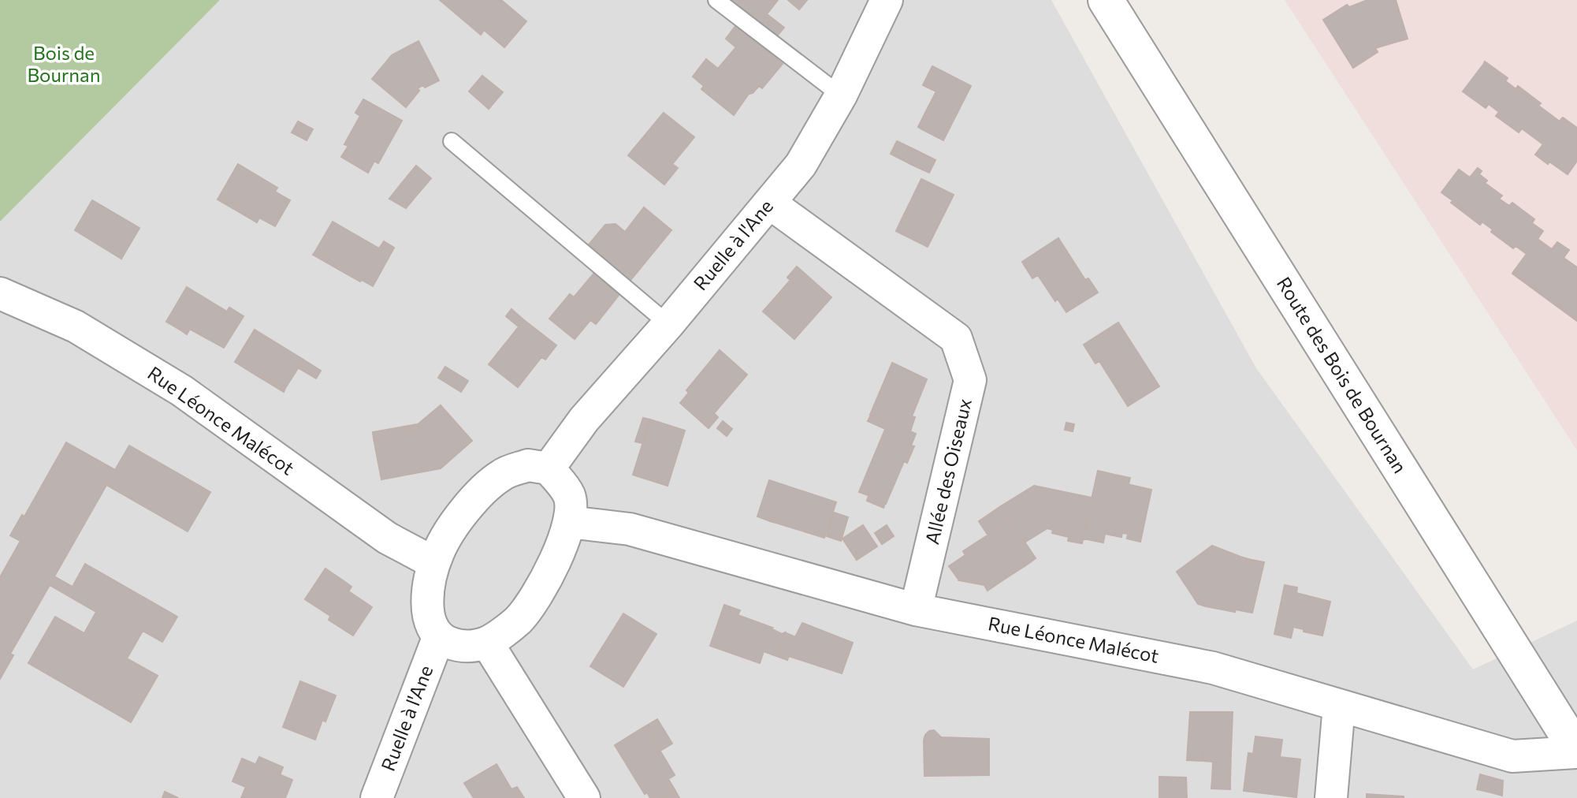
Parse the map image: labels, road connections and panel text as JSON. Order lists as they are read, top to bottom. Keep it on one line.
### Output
{"streets":{"street":["Ruelle à l'Ane","Route des Bois de Bournan","Rue Léonce Malécot","Allée des Oiseaux"]},"crossings":[["Ruelle à l'Ane","Allée des Oiseaux"],["Route des Bois de Bournan","Rue Léonce Malécot"],["Rue Léonce Malécot","Allée des Oiseaux"]],"parks":["Bois de Bournan"]}
